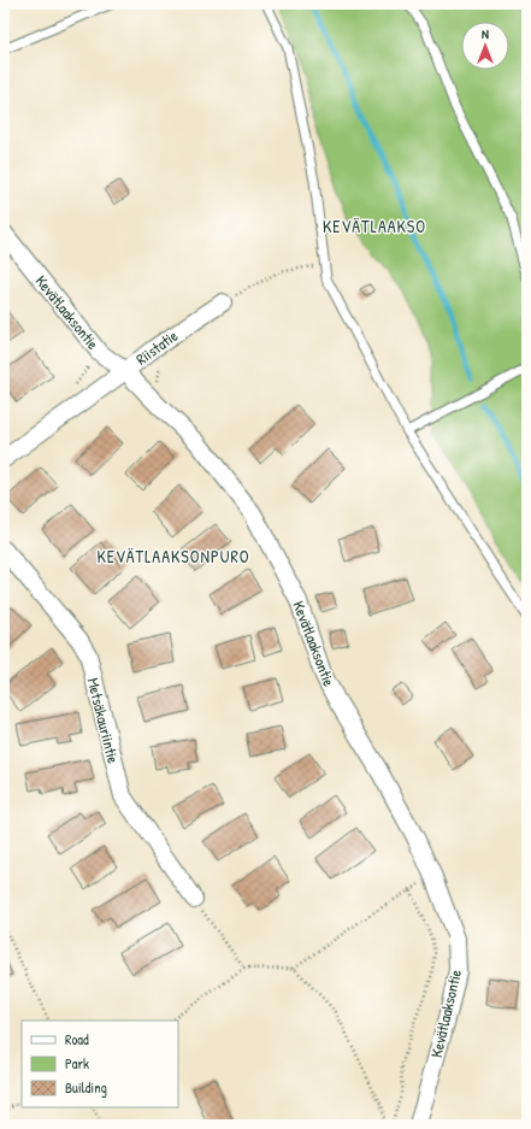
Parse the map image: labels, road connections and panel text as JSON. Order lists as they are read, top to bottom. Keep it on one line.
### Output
{"streets":{"street":["Kevätlaaksontie","Riistatie","Metsäkauriintie"]},"crossings":[["Kevätlaaksontie","Riistatie"]],"districts":["KEVÄTLAAKSO","KEVÄTLAAKSONPURO"],"legend":["Road","Park","Building"],"north":"top"}
